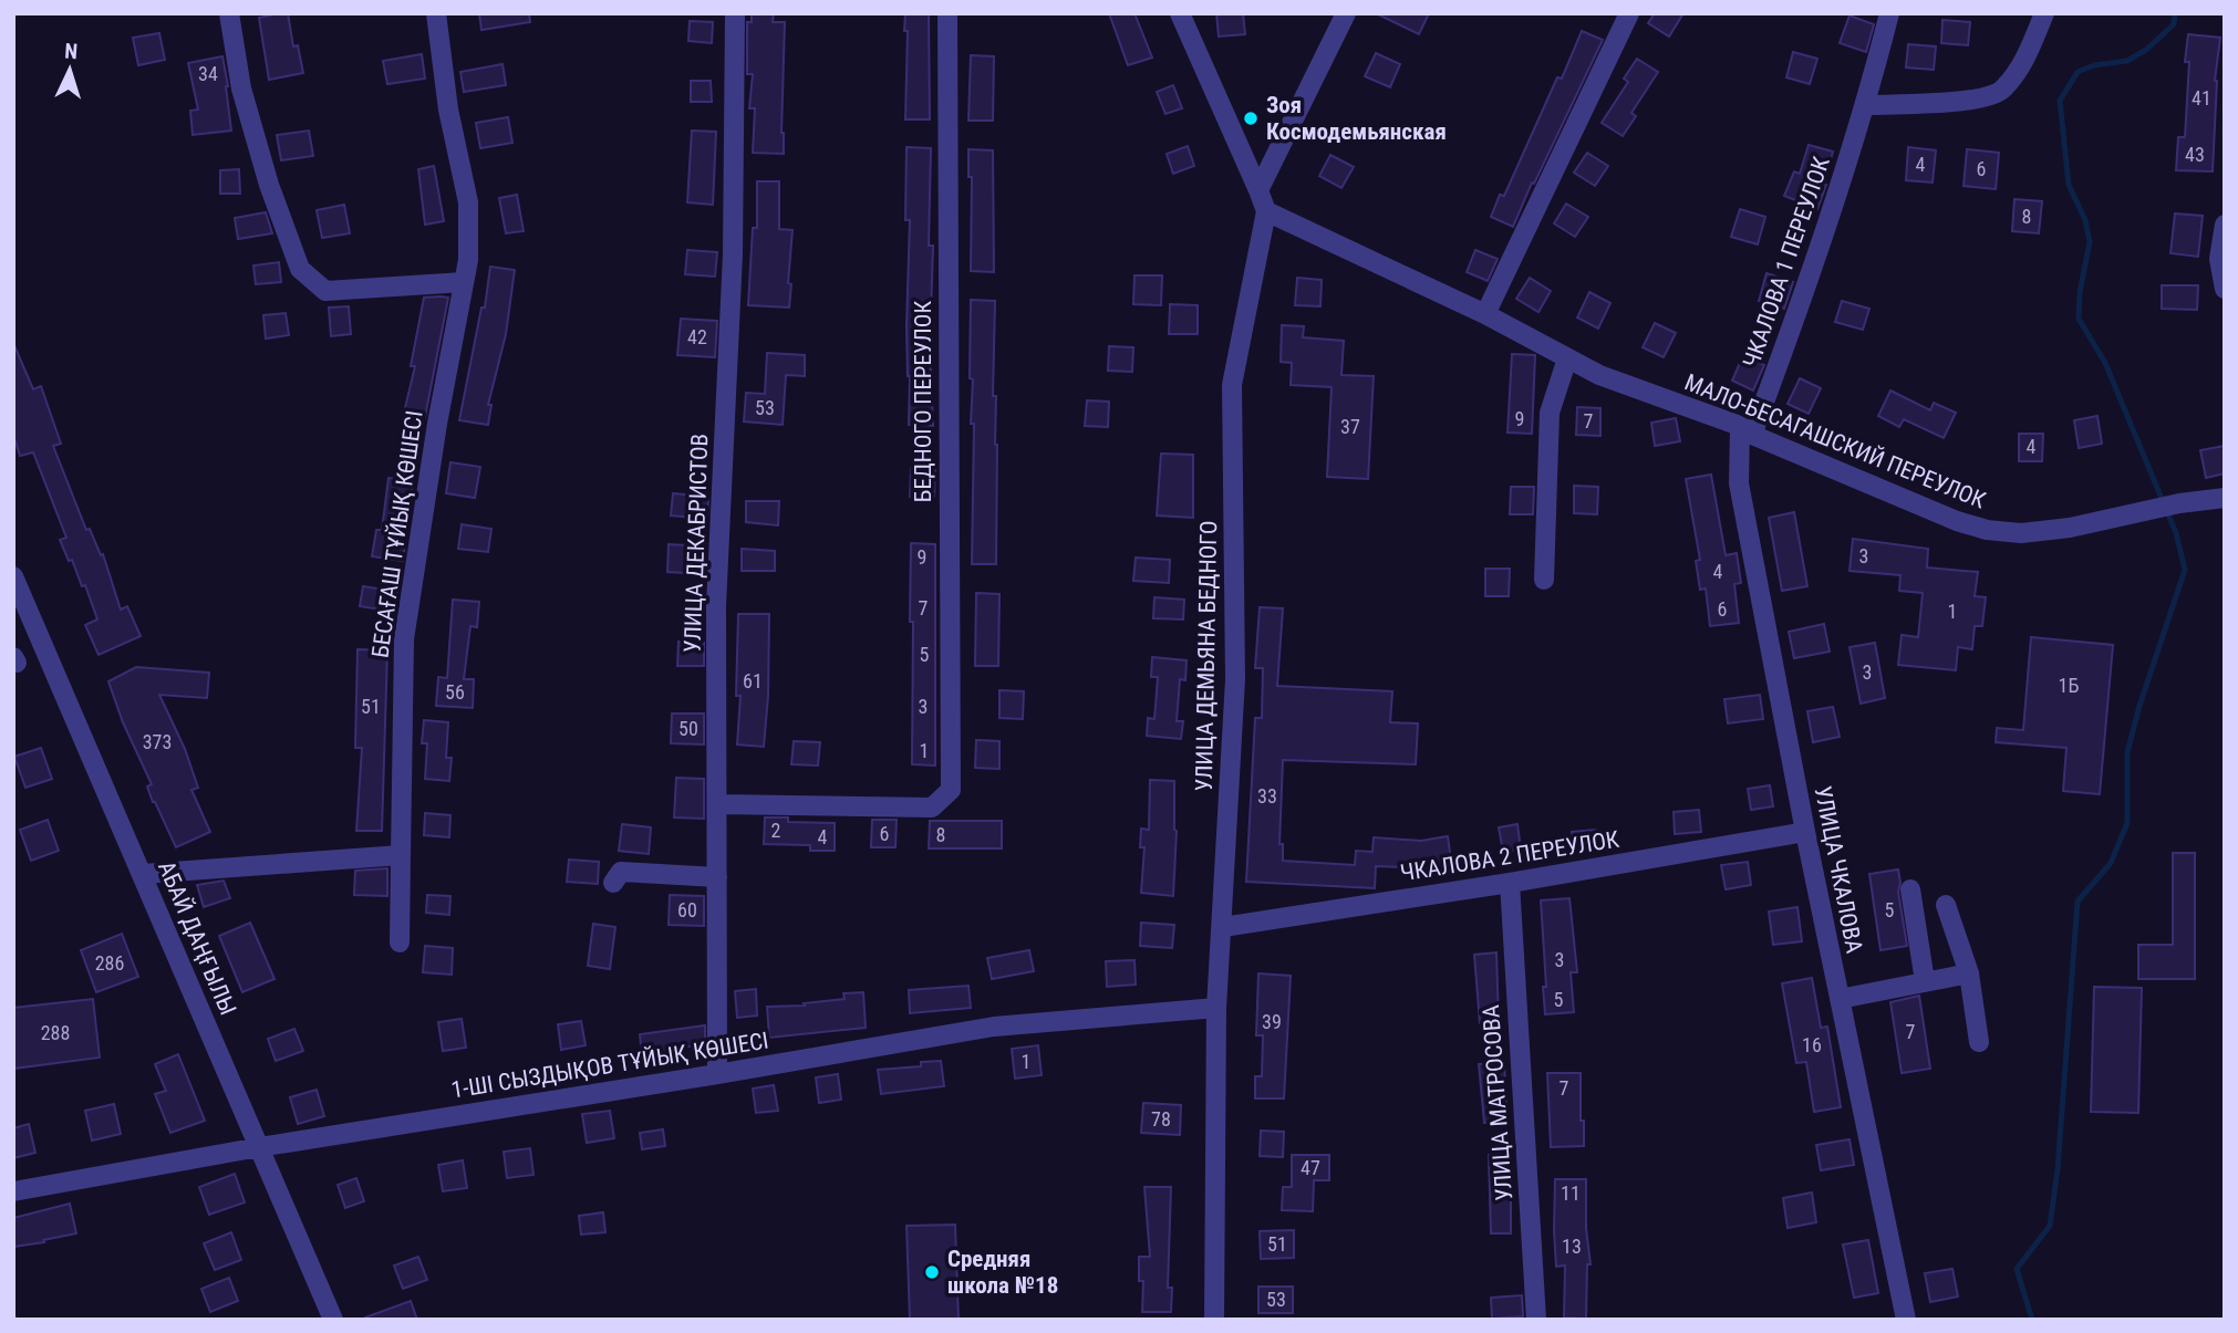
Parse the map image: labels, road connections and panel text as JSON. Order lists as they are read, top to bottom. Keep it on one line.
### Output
{"streets":{"street":["ЧКАЛОВА 1 ПЕРЕУЛОК","БЕДНОГО ПЕРЕУЛОК","МАЛО-БЕСАГАШСКИЙ ПЕРЕУЛОК","БЕСАҒАШ ТҰЙЫҚ КӨШЕСІ","УЛИЦА ДЕКАБРИСТОВ","УЛИЦА ДЕМЬЯНА БЕДНОГО","ЧКАЛОВА 2 ПЕРЕУЛОК","УЛИЦА ЧКАЛОВА","АБАЙ ДАҢҒЫЛЫ","1-ШІ СЫЗДЫҚОВ ТҰЙЫҚ КӨШЕСІ","УЛИЦА МАТРОСОВА"]},"crossings":[["ЧКАЛОВА 1 ПЕРЕУЛОК","МАЛО-БЕСАГАШСКИЙ ПЕРЕУЛОК"],["ЧКАЛОВА 1 ПЕРЕУЛОК","УЛИЦА ЧКАЛОВА"],["БЕДНОГО ПЕРЕУЛОК","УЛИЦА ДЕКАБРИСТОВ"],["МАЛО-БЕСАГАШСКИЙ ПЕРЕУЛОК","УЛИЦА ДЕМЬЯНА БЕДНОГО"],["МАЛО-БЕСАГАШСКИЙ ПЕРЕУЛОК","УЛИЦА ЧКАЛОВА"],["УЛИЦА ДЕКАБРИСТОВ","1-ШІ СЫЗДЫҚОВ ТҰЙЫҚ КӨШЕСІ"],["УЛИЦА ДЕМЬЯНА БЕДНОГО","ЧКАЛОВА 2 ПЕРЕУЛОК"],["УЛИЦА ДЕМЬЯНА БЕДНОГО","1-ШІ СЫЗДЫҚОВ ТҰЙЫҚ КӨШЕСІ"],["ЧКАЛОВА 2 ПЕРЕУЛОК","УЛИЦА ЧКАЛОВА"],["ЧКАЛОВА 2 ПЕРЕУЛОК","УЛИЦА МАТРОСОВА"],["АБАЙ ДАҢҒЫЛЫ","1-ШІ СЫЗДЫҚОВ ТҰЙЫҚ КӨШЕСІ"]],"places":["Зоя Космодемьянская","Средняя школа №18"],"house_numbers":["34","41","43","4","6","8","42","53","9","7","37","4","3","9","4","7","6","1","5","3","61","1Б","56","51","3","50","373","1","33","2","6","8","4","60","5","3","286","5","39","7","288","16","1","7","78","47","11","51","13","53"],"north":"top"}
